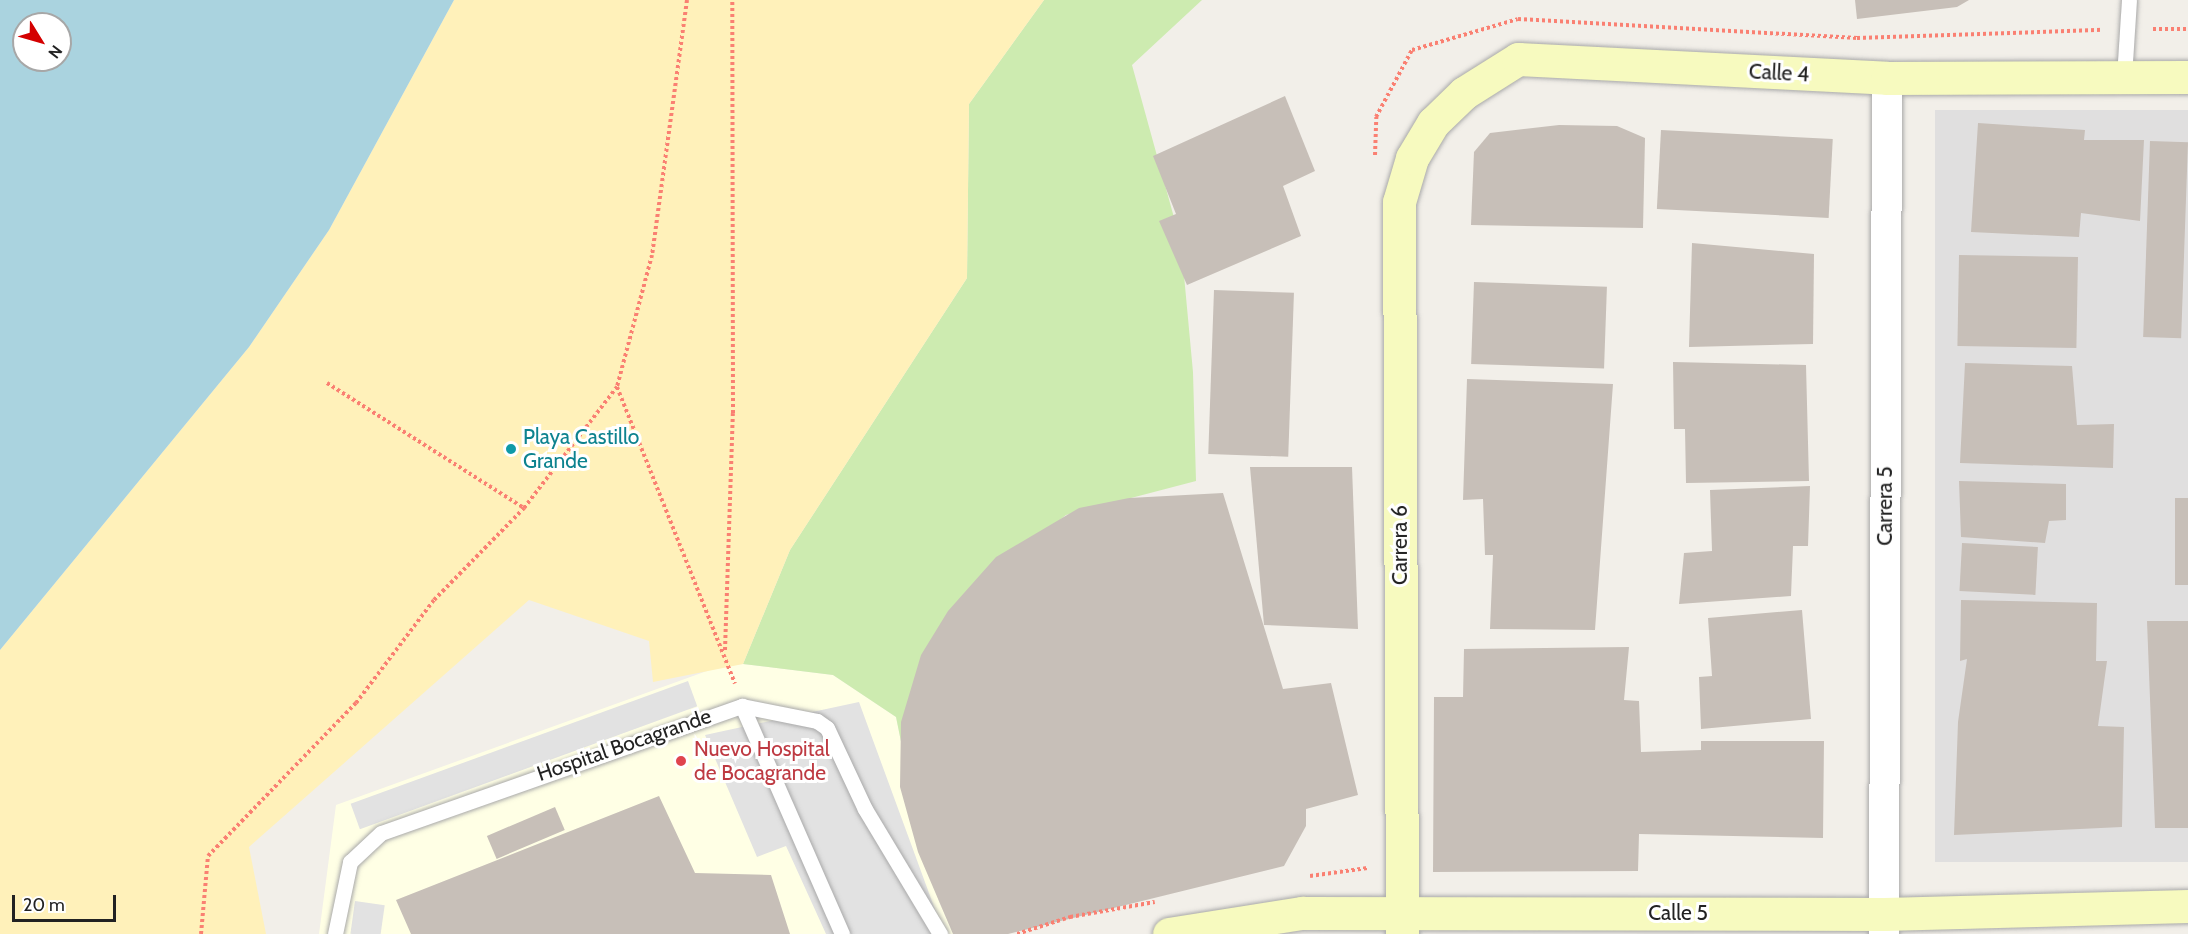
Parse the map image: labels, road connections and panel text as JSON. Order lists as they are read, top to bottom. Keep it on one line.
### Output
{"streets":{"street":["Calle 4","Carrera 5","Carrera 6","Calle 5"],"lane":["Hospital Bocagrande"]},"crossings":[["Calle 4","Carrera 5"],["Calle 4","Carrera 6"],["Carrera 5","Calle 5"],["Carrera 6","Calle 5"]],"places":["Playa Castillo Grande","Nuevo Hospital de Bocagrande"],"scale_bar":"20 m","north":"bottom right"}
